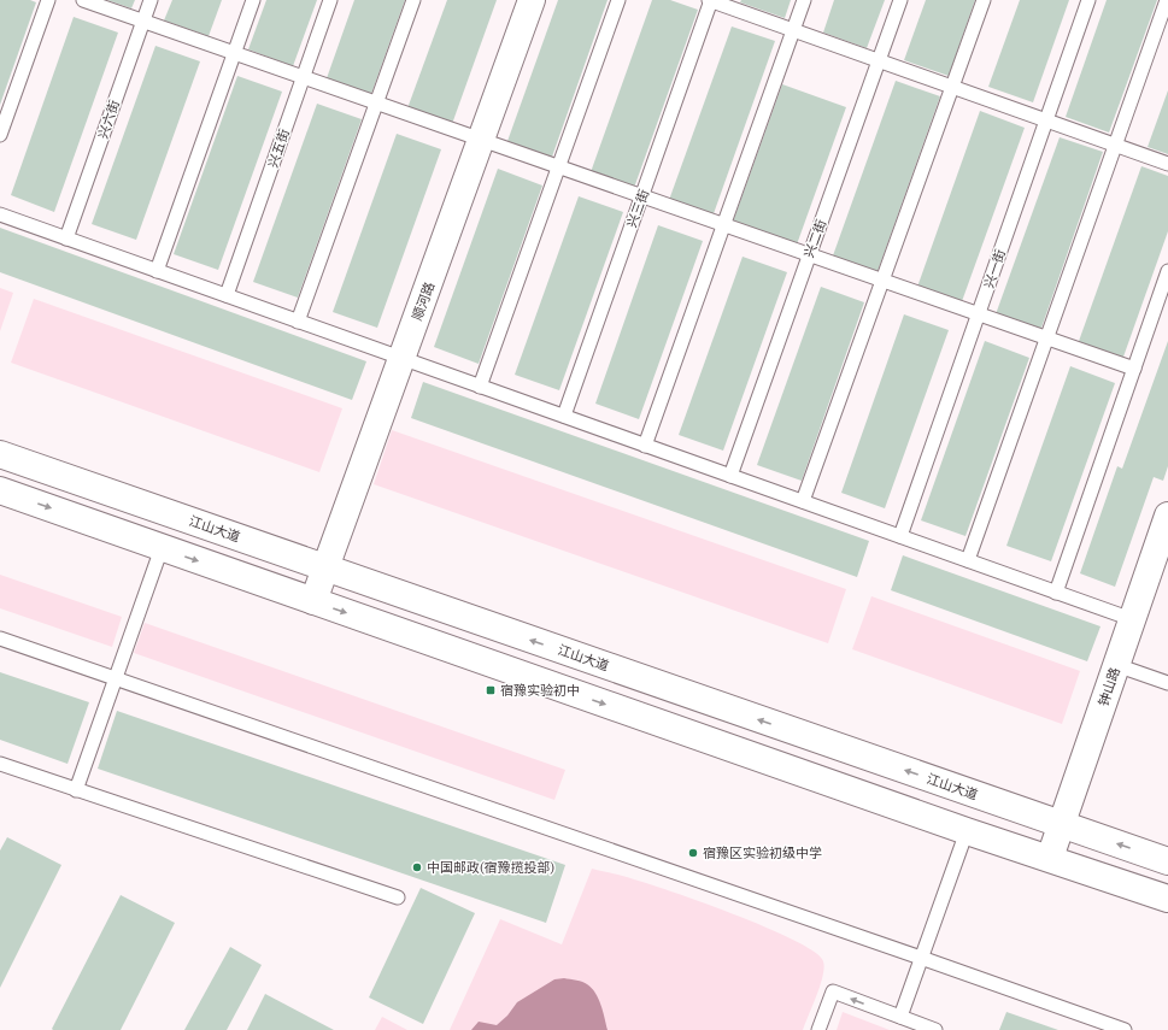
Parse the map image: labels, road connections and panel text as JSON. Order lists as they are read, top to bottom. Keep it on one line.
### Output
{"streets":{"main road":["顺河路","江山大道","钟山路"],"lane":["兴六街","兴五街","兴三街","兴二街","兴一街"]},"crossings":[["顺河路","江山大道"],["江山大道","钟山路"]],"places":{"transit":["宿豫实验初中"],"other":["宿豫区实验初级中学","中国邮政(宿豫揽投部)"]}}
